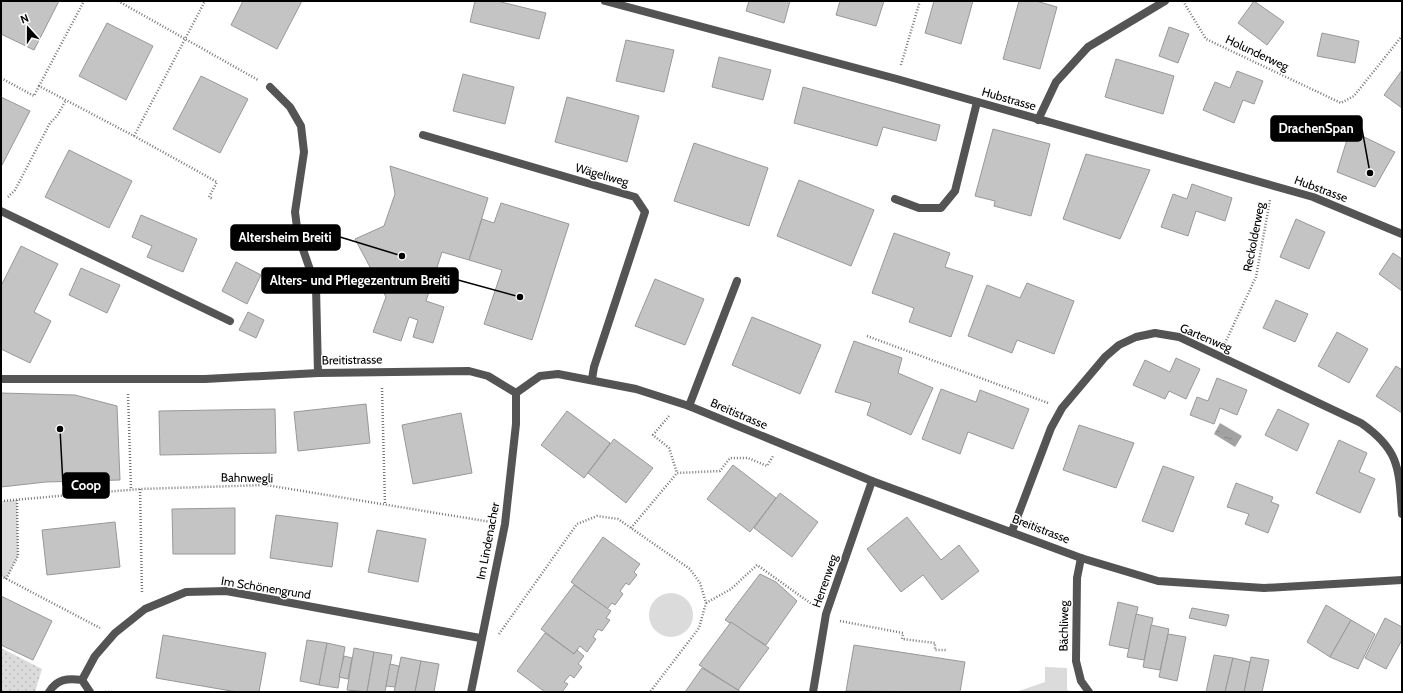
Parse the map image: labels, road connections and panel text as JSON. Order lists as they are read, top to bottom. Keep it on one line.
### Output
{"streets":{"street":["Hubstrasse","Wägeliweg","Gartenweg","Breitistrasse","Im Lindenacher","Herrenweg","Im Schönengrund","Bächliweg"],"path":["Holunderweg","Reckolderweg","Bahnwegli"]},"crossings":[["Hubstrasse","Reckolderweg"],["Wägeliweg","Breitistrasse"],["Reckolderweg","Gartenweg"],["Gartenweg","Breitistrasse"],["Breitistrasse","Im Lindenacher"],["Breitistrasse","Herrenweg"],["Breitistrasse","Bächliweg"],["Im Lindenacher","Im Schönengrund"]],"places":["DrachenSpan","Altersheim Breiti","Alters- und Pflegezentrum Breiti","Coop"],"north":"top"}
